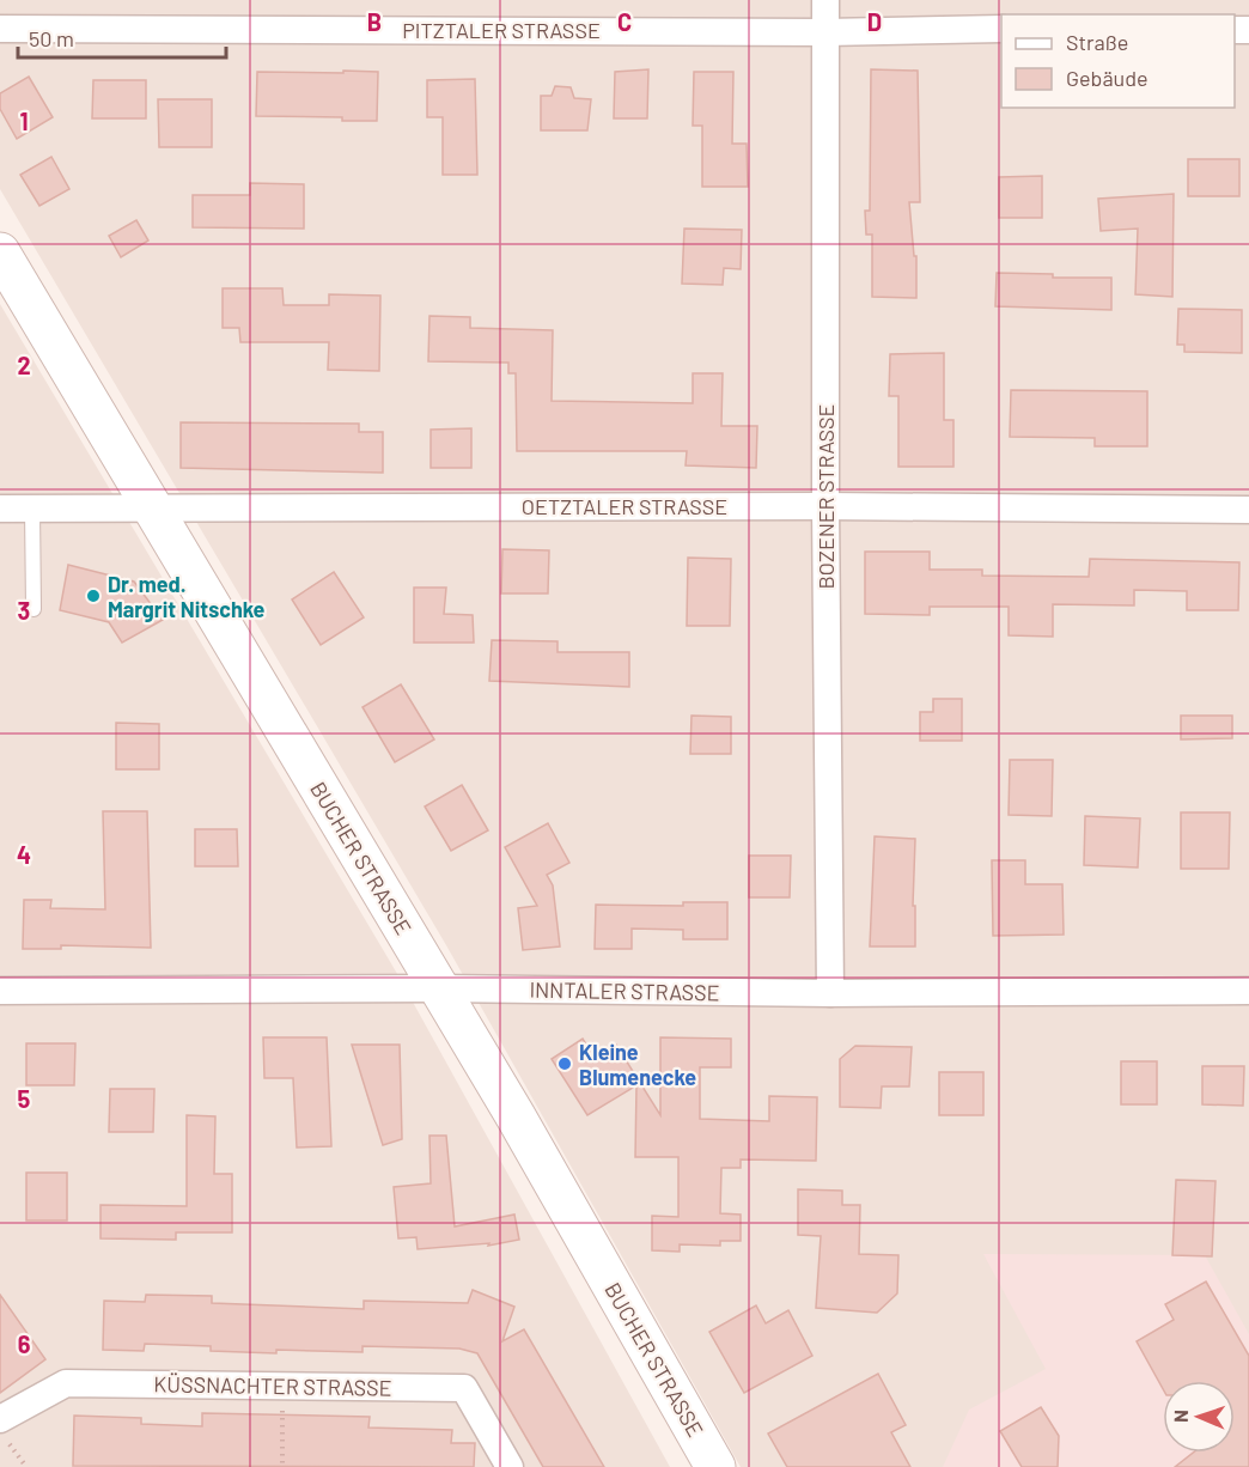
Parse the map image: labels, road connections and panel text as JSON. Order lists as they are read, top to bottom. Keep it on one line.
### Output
{"streets":{"main road":["BUCHER STRASSE"],"street":["PITZTALER STRASSE","BOZENER STRASSE","OETZTALER STRASSE","INNTALER STRASSE","KÜSSNACHTER STRASSE"]},"crossings":[["PITZTALER STRASSE","BOZENER STRASSE"],["BOZENER STRASSE","OETZTALER STRASSE"],["BOZENER STRASSE","INNTALER STRASSE"],["OETZTALER STRASSE","BUCHER STRASSE"],["BUCHER STRASSE","INNTALER STRASSE"]],"places":["Dr. med. Margrit Nitschke","Kleine Blumenecke"],"legend":["Straße","Gebäude"],"scale_bar":"50 m","north":"left","grid":{"columns":["B","C","D"],"rows":["1","2","3","4","5","6"]}}
